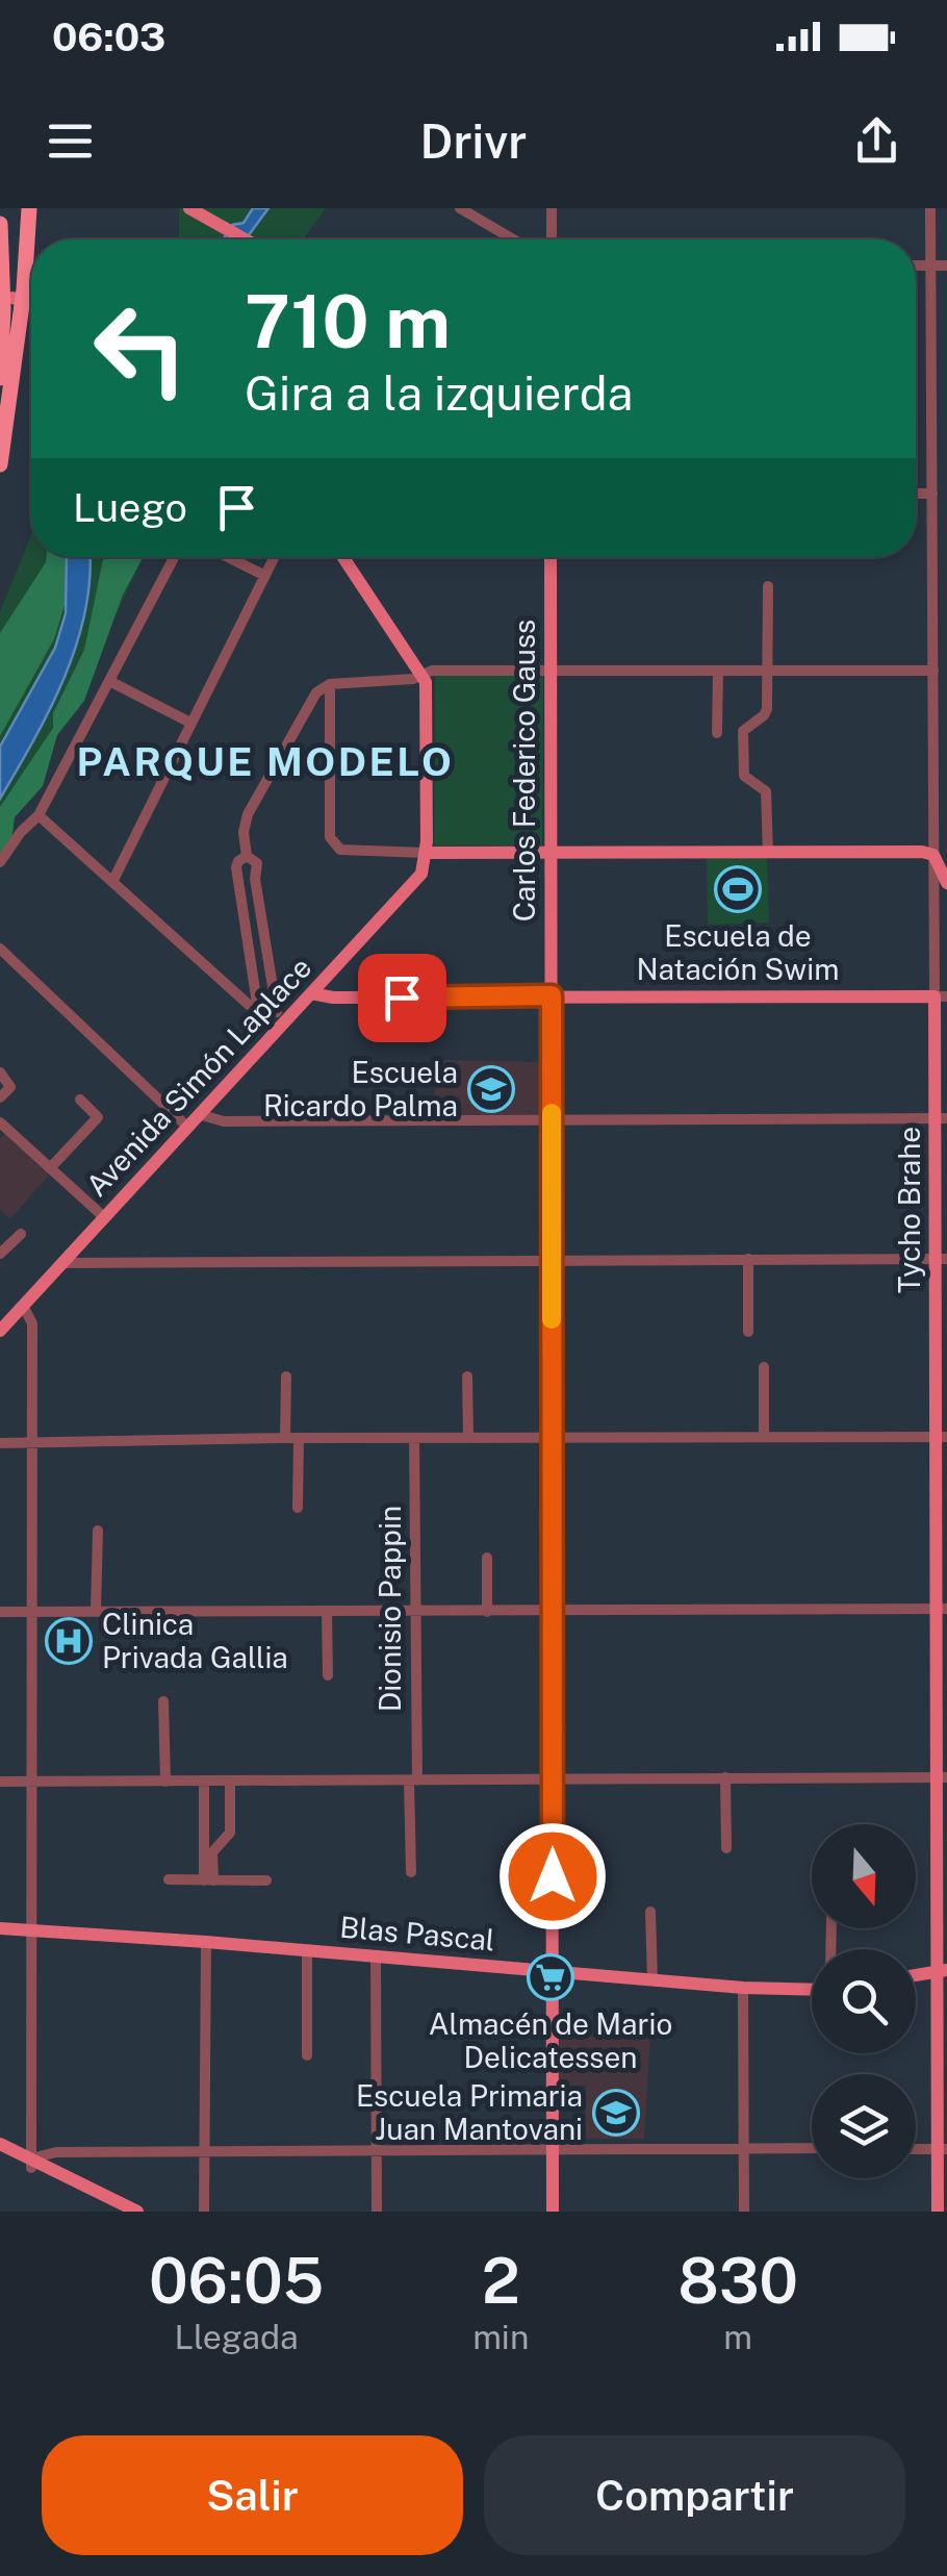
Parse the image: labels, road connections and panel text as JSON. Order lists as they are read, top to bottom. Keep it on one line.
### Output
{"streets":{"main road":["Carlos Federico Gauss","Avenida Simón Laplace","Tycho Brahe","Blas Pascal"],"street":["Dionisio Pappin"]},"crossings":[["Carlos Federico Gauss","Blas Pascal"]],"districts":["PARQUE MODELO"],"places":{"sports":["Escuela de Natación Swim"],"school or university":["Escuela Ricardo Palma","Escuela Primaria Juan Mantovani"],"hospital":["Clinica Privada Gallia"],"supermarket":["Almacén de Mario Delicatessen"]},"north":"bottom","page":{"status":"06:03","header":"Drivr","turn":["710 m","Gira a la izquierda"],"then":"Luego","eta":["06:05","Llegada","2","min","830","m"],"buttons":["Salir","Compartir"]}}
